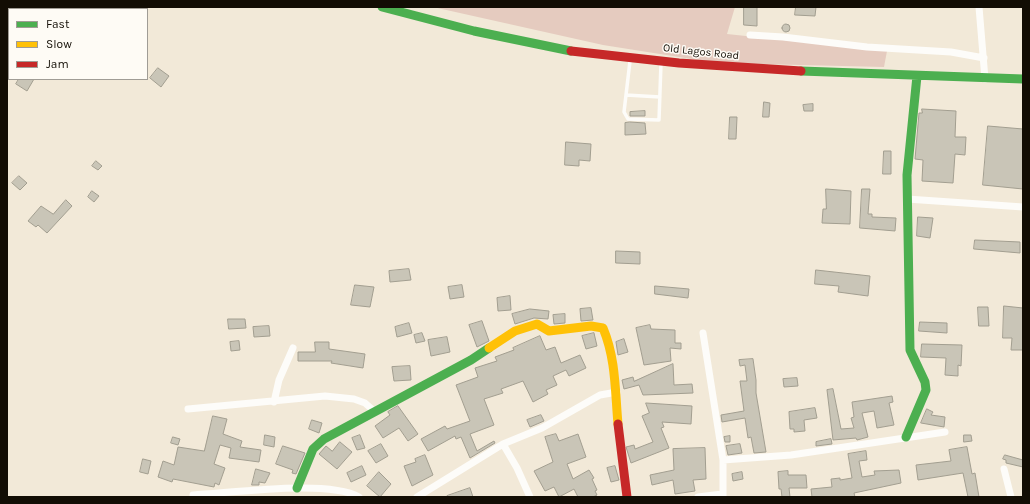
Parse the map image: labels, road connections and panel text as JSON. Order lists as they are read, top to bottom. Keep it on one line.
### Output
{"streets":{"street":["Old Lagos Road"]},"legend":["Fast","Slow","Jam"]}
